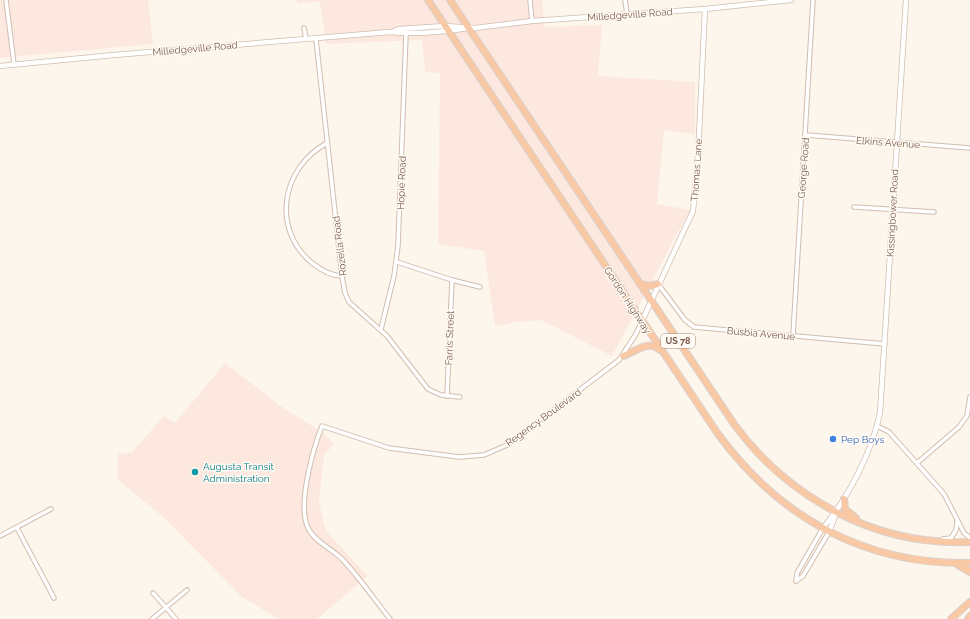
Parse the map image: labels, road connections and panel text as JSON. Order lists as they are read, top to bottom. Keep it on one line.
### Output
{"streets":{"highway":["Gordon Highway","US 78"],"street":["Milledgeville Road","Elkins Avenue","George Road","Thomas Lane","Hopie Road","Kissingbower Road","Rozella Road","Busbia Avenue","Farris Street","Regency Boulevard"]},"crossings":[["Milledgeville Road","Thomas Lane"],["Milledgeville Road","Hopie Road"],["Milledgeville Road","Rozella Road"],["Milledgeville Road","Gordon Highway"],["Elkins Avenue","George Road"],["Elkins Avenue","Kissingbower Road"],["George Road","Busbia Avenue"],["Thomas Lane","Gordon Highway"],["Thomas Lane","Busbia Avenue"],["Thomas Lane","Regency Boulevard"],["Hopie Road","Rozella Road"],["Kissingbower Road","Gordon Highway"],["Kissingbower Road","Busbia Avenue"],["Rozella Road","Farris Street"],["Gordon Highway","Regency Boulevard"]],"places":["Pep Boys","Augusta Transit Administration"]}
